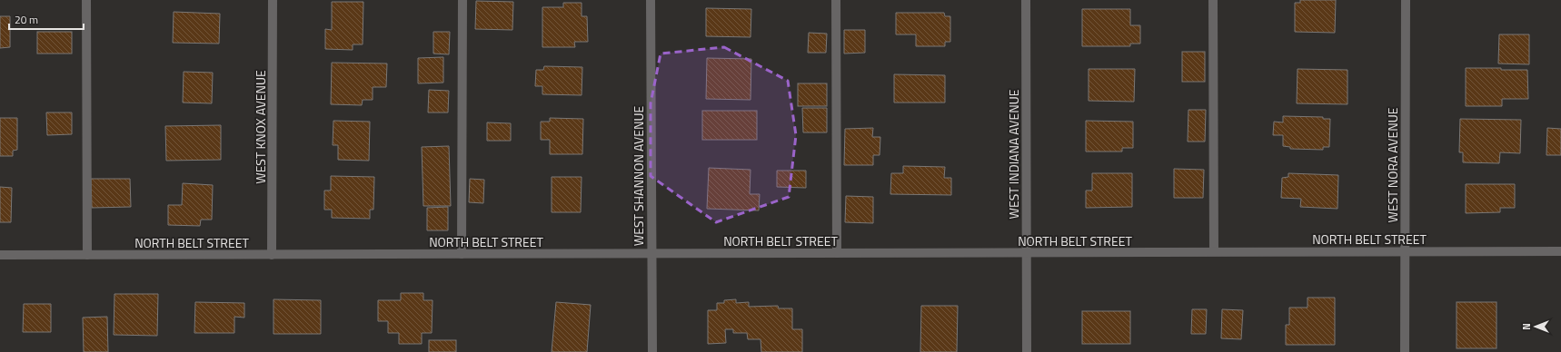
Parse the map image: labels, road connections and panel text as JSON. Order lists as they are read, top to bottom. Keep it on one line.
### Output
{"streets":{"street":["WEST KNOX AVENUE","WEST INDIANA AVENUE","WEST NORA AVENUE","WEST SHANNON AVENUE","NORTH BELT STREET"]},"crossings":[["WEST KNOX AVENUE","NORTH BELT STREET"],["WEST INDIANA AVENUE","NORTH BELT STREET"],["WEST NORA AVENUE","NORTH BELT STREET"],["WEST SHANNON AVENUE","NORTH BELT STREET"]],"scale_bar":"20 m","north":"left"}
